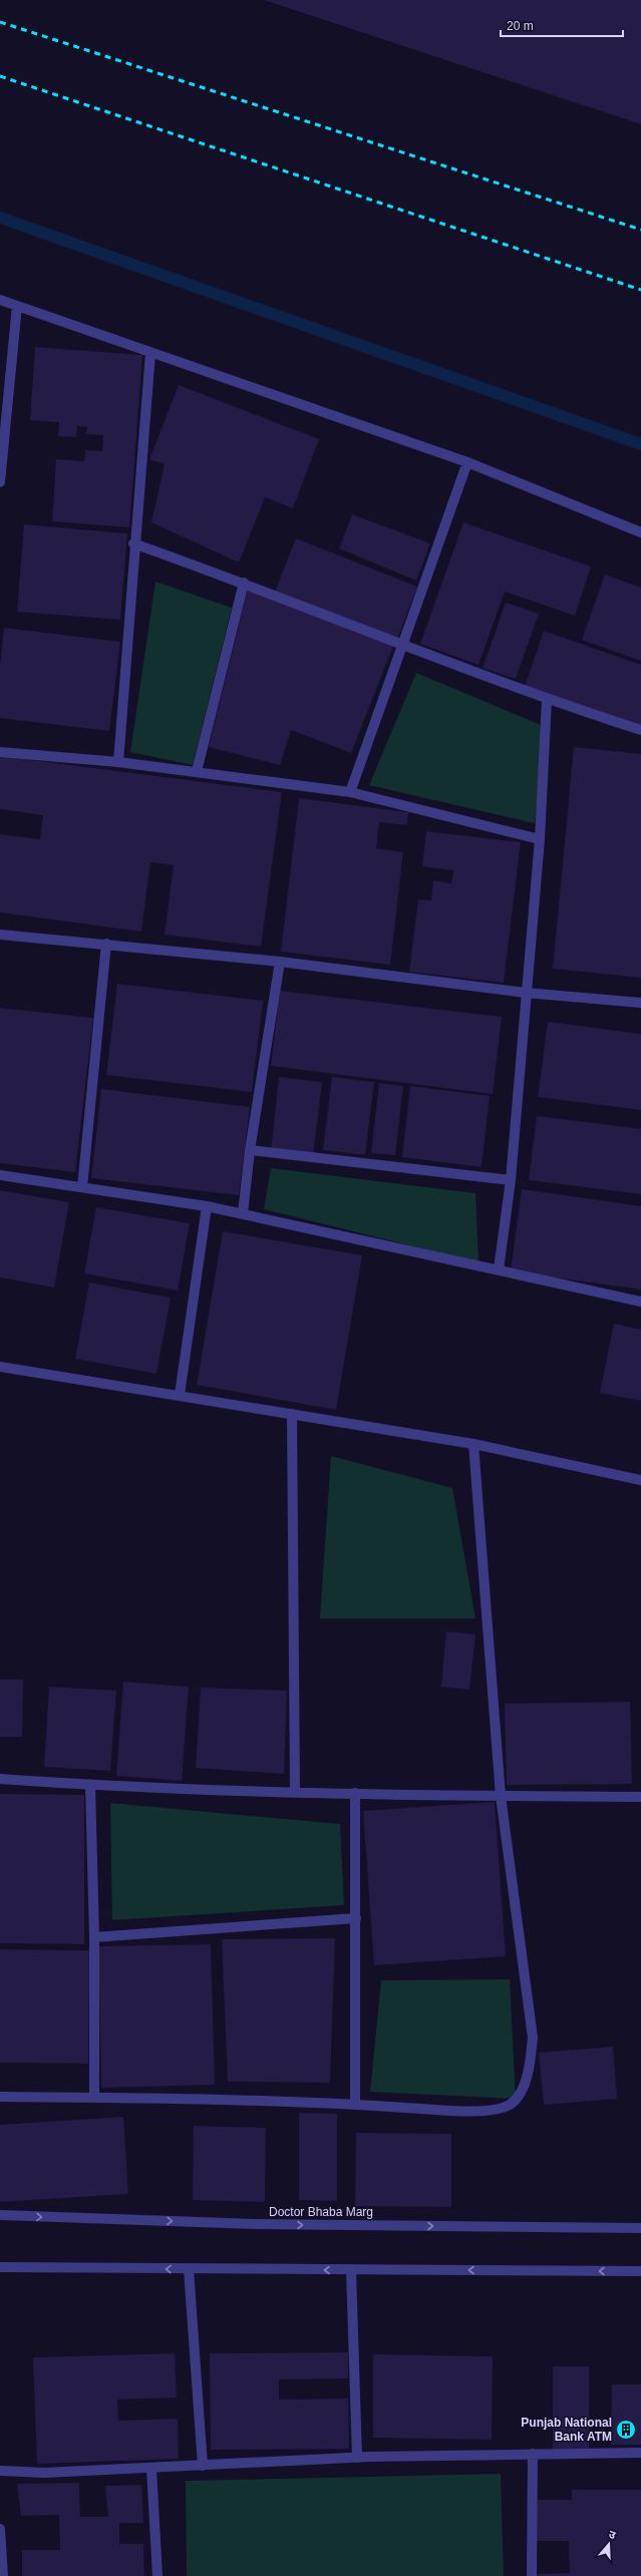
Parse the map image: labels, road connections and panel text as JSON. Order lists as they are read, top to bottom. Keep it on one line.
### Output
{"streets":{"street":["Doctor Bhaba Marg"]},"places":{"building":["Punjab National Bank ATM"]},"scale_bar":"20 m","north":"top"}
